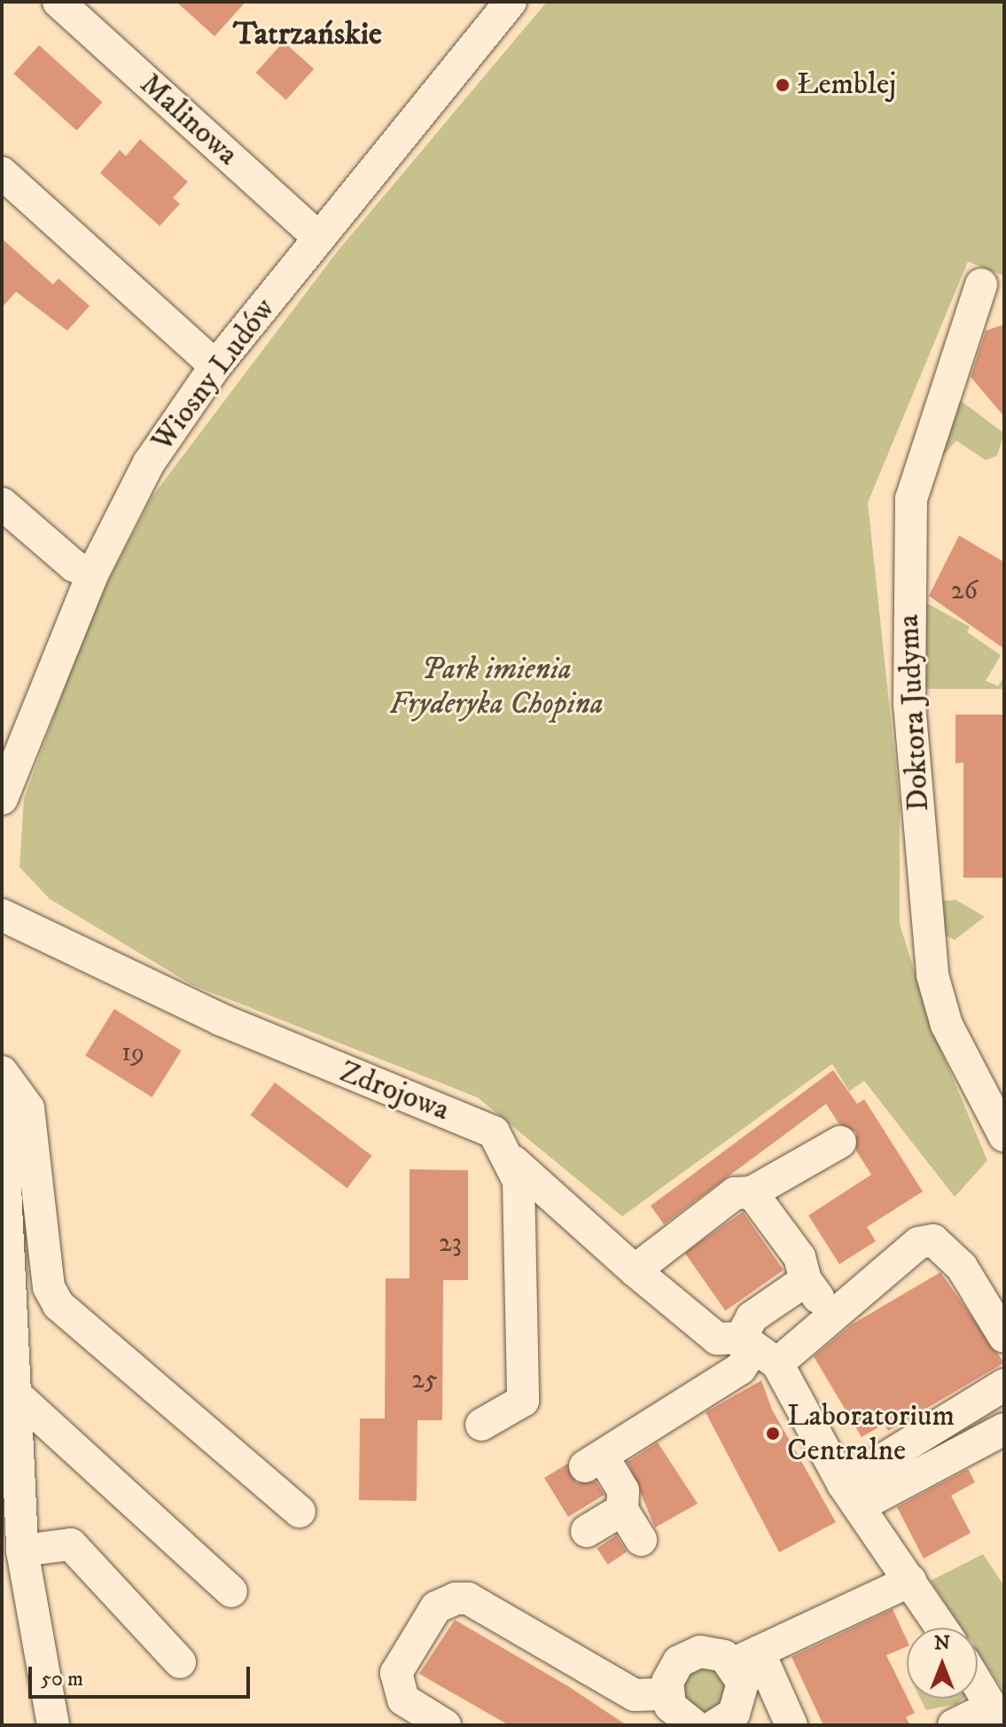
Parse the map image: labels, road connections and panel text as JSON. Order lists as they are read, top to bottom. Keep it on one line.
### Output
{"streets":{"street":["Malinowa","Wiosny Ludów","Doktora Judyma","Zdrojowa"]},"crossings":[["Malinowa","Wiosny Ludów"]],"districts":["Tatrzańskie"],"parks":["Park imienia Fryderyka Chopina"],"places":["Łemblej","Laboratorium Centralne"],"house_numbers":["26","19","23","25"],"scale_bar":"50 m","north":"top"}
